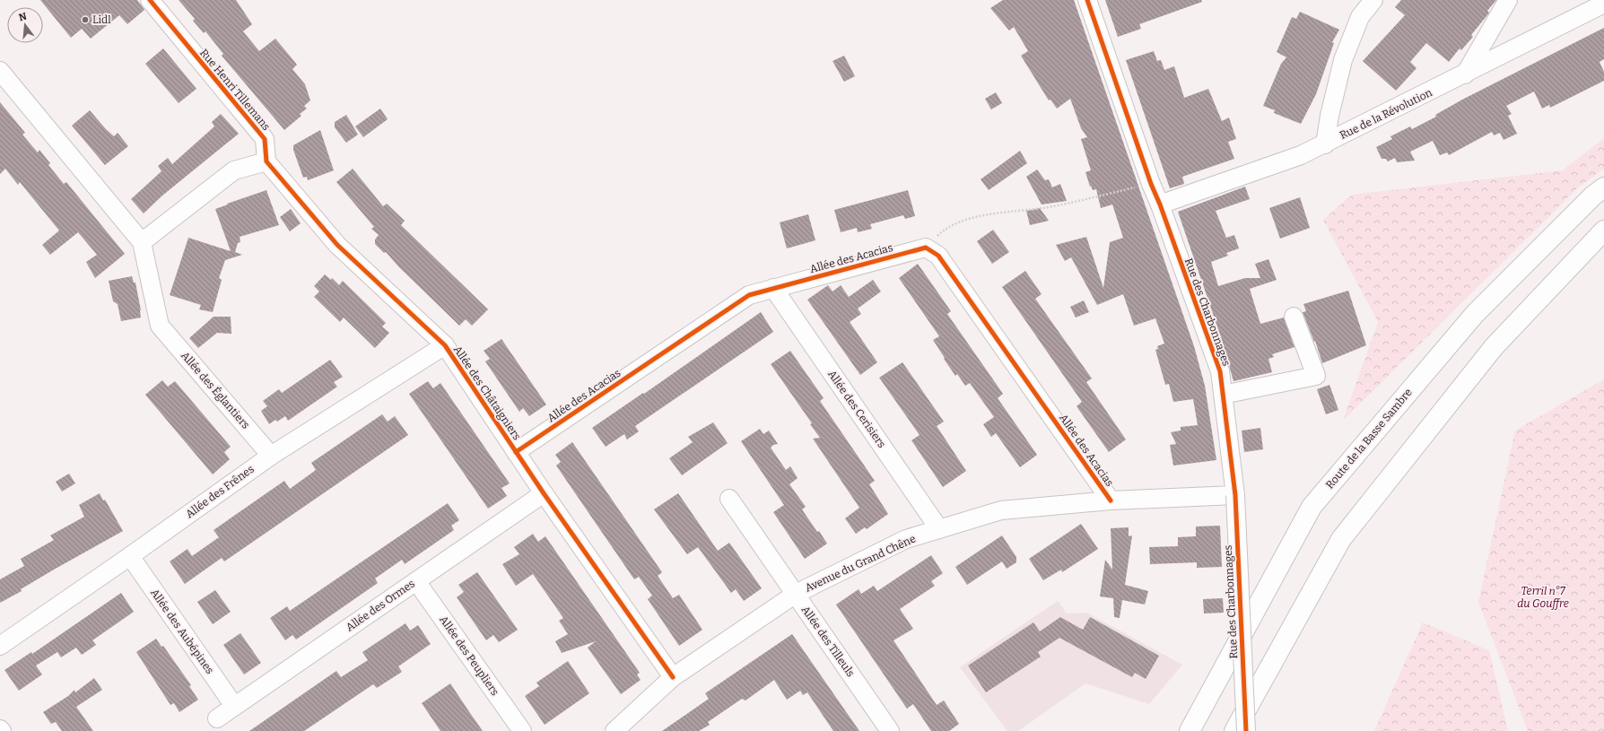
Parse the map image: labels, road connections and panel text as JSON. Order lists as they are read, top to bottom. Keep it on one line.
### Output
{"streets":{"highway":["Route de la Basse Sambre"],"street":["Rue Henri Tillemans","Rue de la Révolution","Allée des Acacias","Rue des Charbonnages","Allée des Églantiers","Allée des Châtaigniers","Allée des Cerisiers","Allée des Frênes","Avenue du Grand Chêne","Allée des Ormes","Allée des Aubépines","Allée des Tilleuls","Allée des Peupliers"]},"crossings":[["Rue Henri Tillemans","Allée des Châtaigniers"],["Rue de la Révolution","Rue des Charbonnages"],["Allée des Acacias","Allée des Châtaigniers"],["Allée des Acacias","Allée des Cerisiers"],["Allée des Acacias","Avenue du Grand Chêne"],["Rue des Charbonnages","Avenue du Grand Chêne"],["Allée des Églantiers","Allée des Frênes"],["Allée des Châtaigniers","Allée des Frênes"],["Allée des Châtaigniers","Avenue du Grand Chêne"],["Allée des Châtaigniers","Allée des Ormes"],["Allée des Cerisiers","Avenue du Grand Chêne"],["Allée des Frênes","Allée des Aubépines"],["Avenue du Grand Chêne","Allée des Tilleuls"],["Allée des Ormes","Allée des Aubépines"],["Allée des Ormes","Allée des Peupliers"]],"parks":["Terril n°7 du Gouffre"],"places":["Lidl"],"north":"top"}
